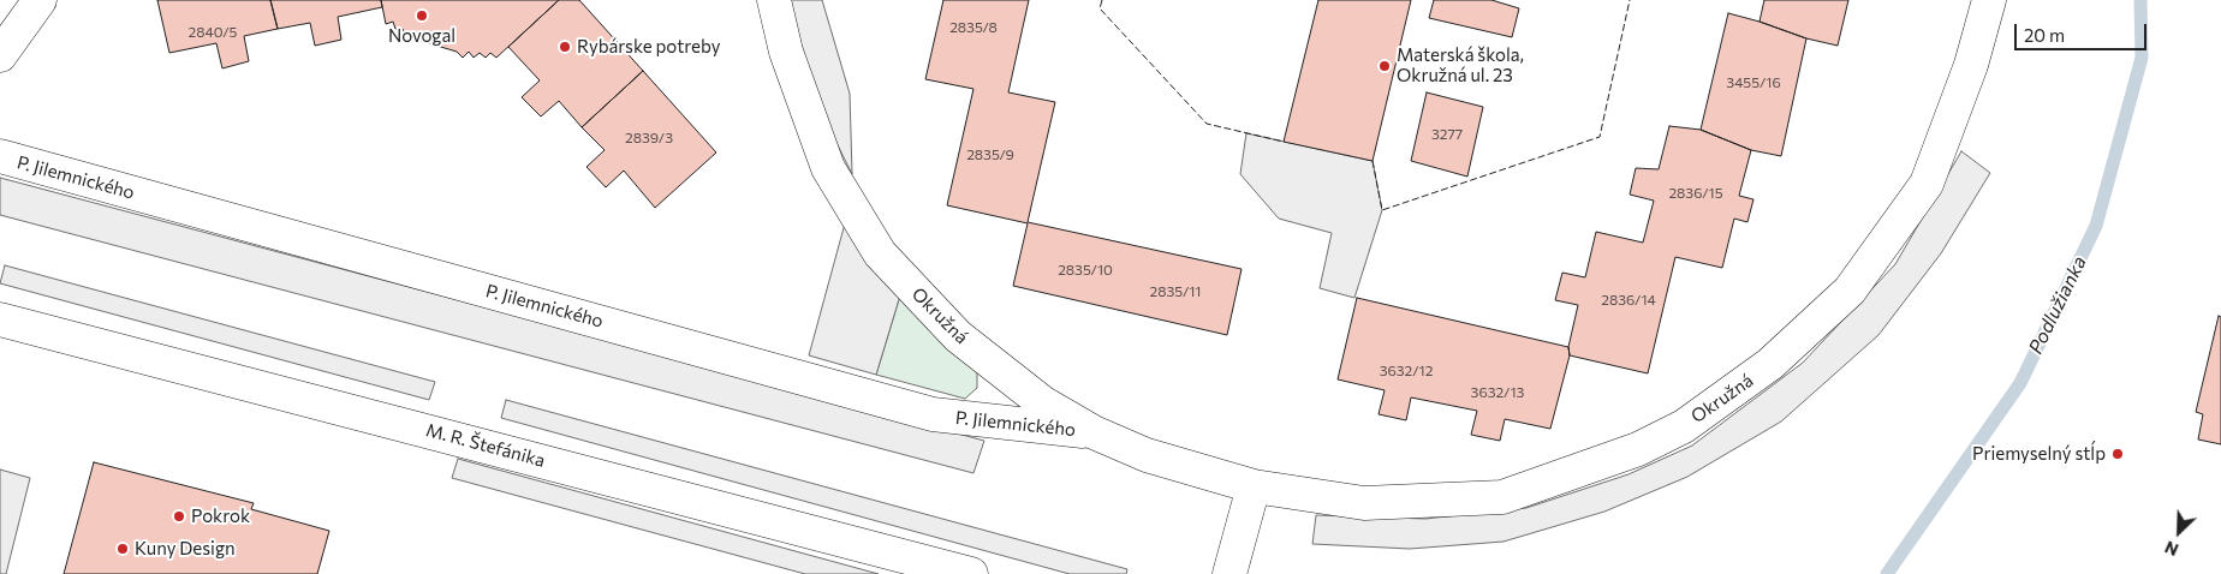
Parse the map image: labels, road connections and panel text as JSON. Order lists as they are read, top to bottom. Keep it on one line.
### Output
{"streets":{"street":["P. Jilemnického","Okružná","M. R. Štefánika"]},"crossings":[["P. Jilemnického","Okružná"]],"water":["Podlužianka"],"places":["Novogal","Rybárske potreby","Materská škola, Okružná ul. 23","Priemyselný stĺp","Pokrok","Kuny Design"],"house_numbers":["2835/8","2840/5","3455/16","3277","2839/3","2835/9","2836/15","2835/10","2835/11","2836/14","3632/12","3632/13"],"scale_bar":"20 m","north":"bottom left"}
